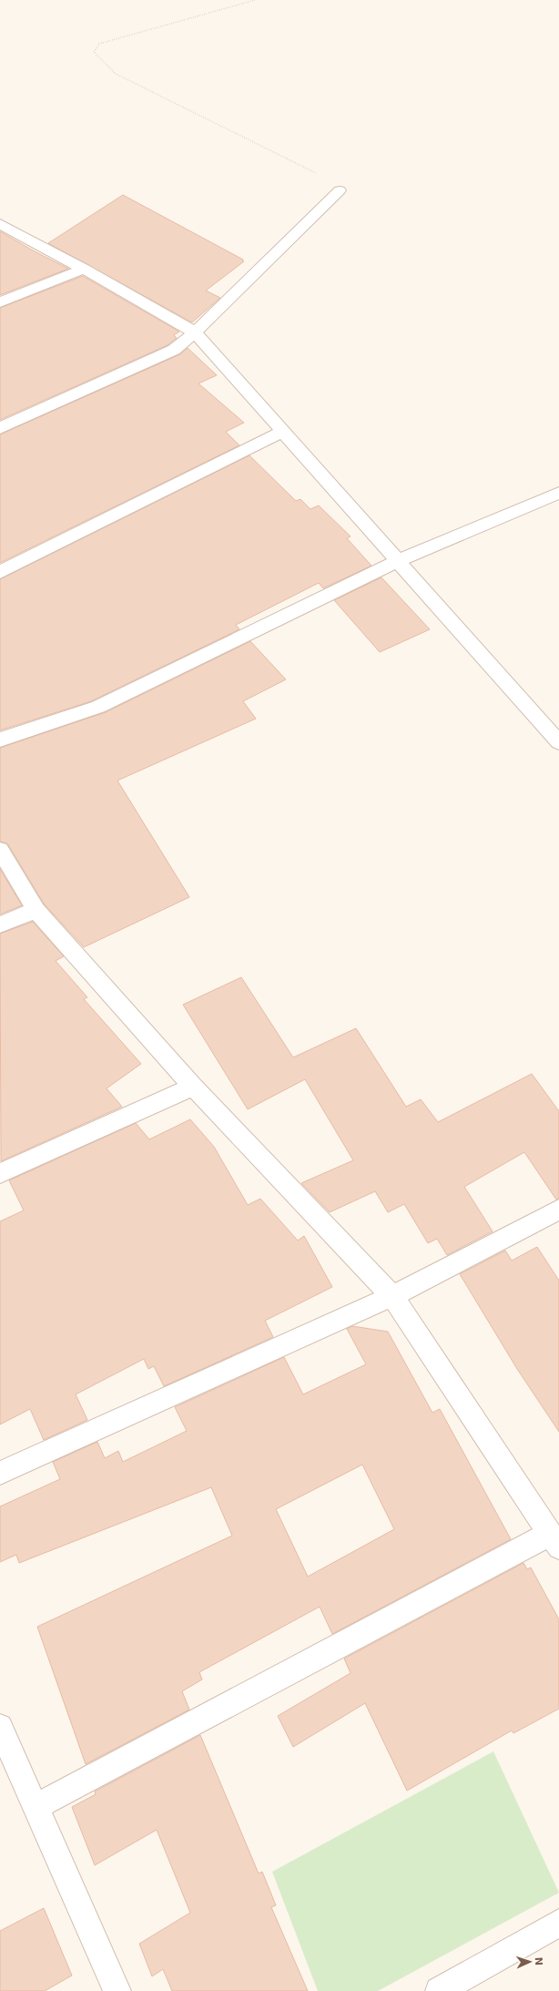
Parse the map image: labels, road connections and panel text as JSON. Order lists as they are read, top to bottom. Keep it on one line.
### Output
{"north":"right"}
